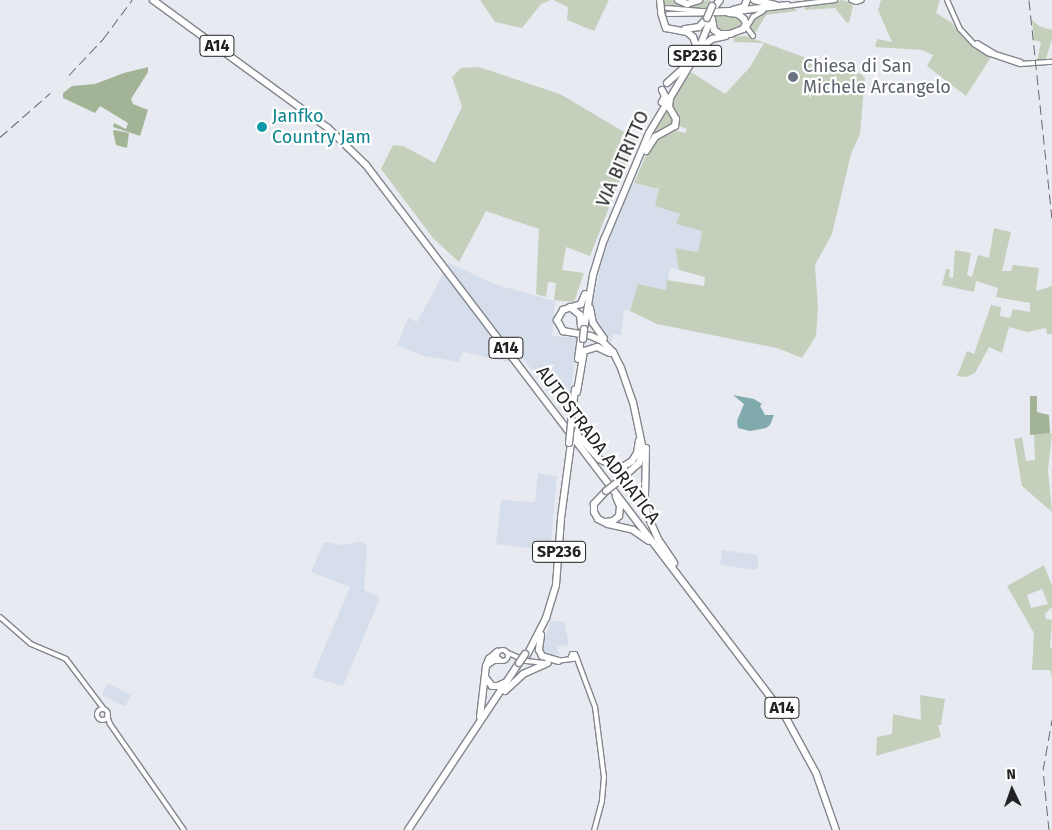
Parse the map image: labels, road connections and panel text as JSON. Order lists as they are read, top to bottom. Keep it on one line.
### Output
{"streets":{"highway":["A14","SP236","VIA BITRITTO","AUTOSTRADA ADRIATICA"]},"crossings":[["A14","AUTOSTRADA ADRIATICA"],["SP236","VIA BITRITTO"]],"places":["Chiesa di San Michele Arcangelo","Janfko Country Jam"],"north":"top"}
